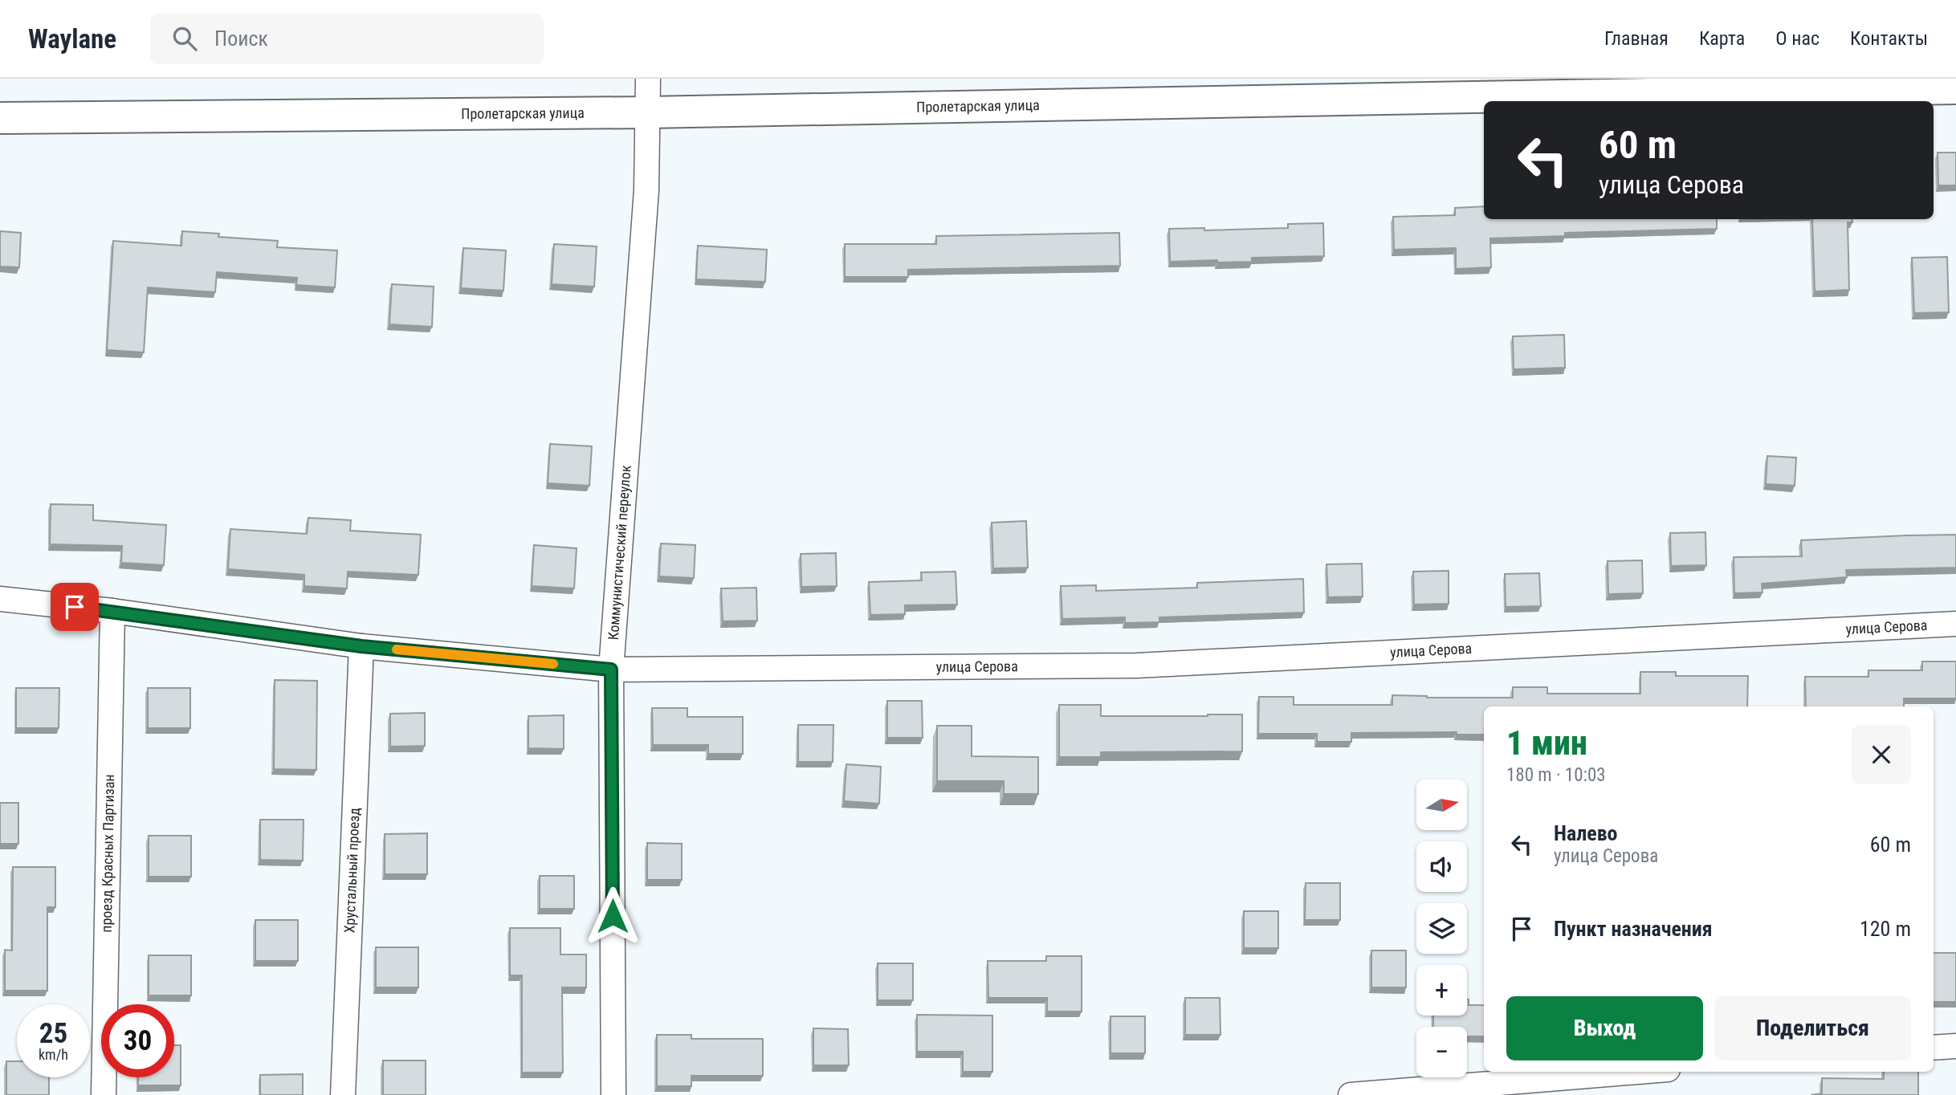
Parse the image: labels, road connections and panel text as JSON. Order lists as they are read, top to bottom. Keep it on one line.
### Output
{"streets":{"main road":["Пролетарская улица"],"street":["Коммунистический переулок","улица Серова","проезд Красных Партизан","Хрустальный проезд"]},"crossings":[["Пролетарская улица","Коммунистический переулок"],["Коммунистический переулок","улица Серова"],["улица Серова","проезд Красных Партизан"],["улица Серова","Хрустальный проезд"]],"north":"right","page":{"header":"Waylane","search":"Поиск","nav":["Главная","Карта","О нас","Контакты"],"turn":["60 m","улица Серова"],"heading":["1 мин","180 m · 10:03"],"map_buttons":["+","−"],"list":[{"name":"Налево","note":"улица Серова","value":"60 m"},{"name":"Пункт назначения","value":"120 m"}],"buttons":["Выход","Поделиться"],"speed":"25 km/h","limit":"30"}}
